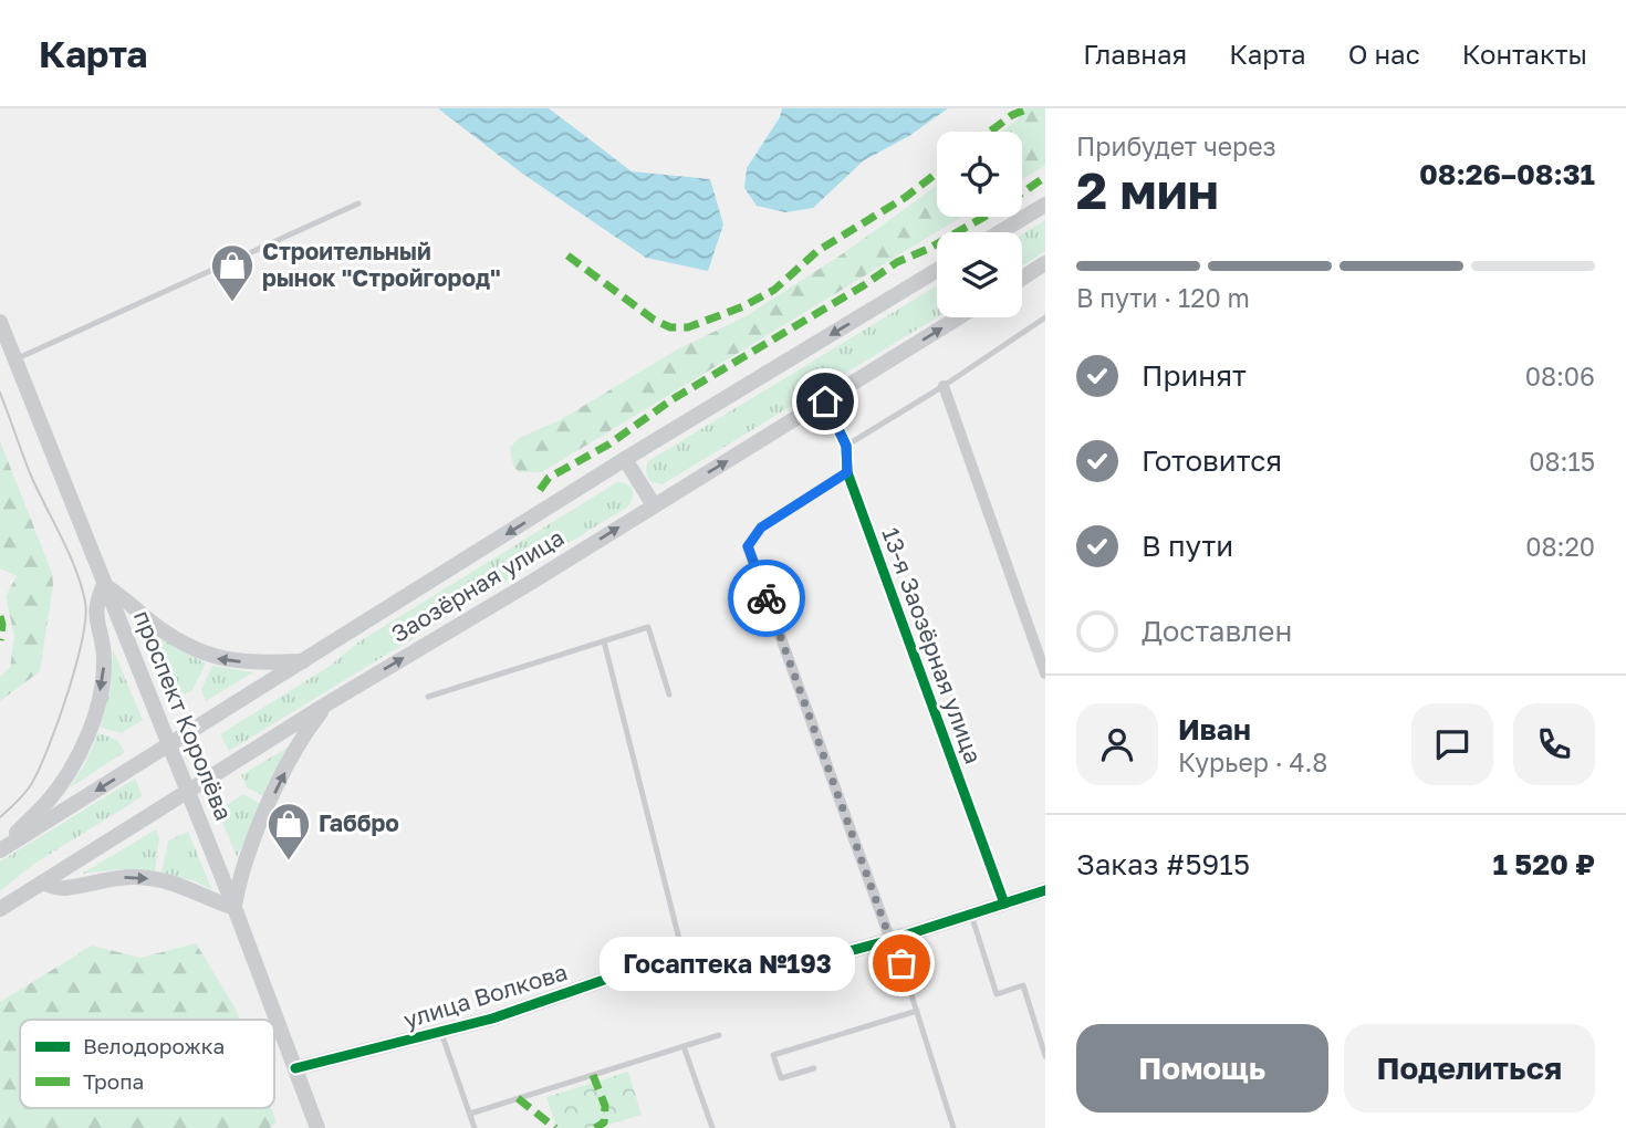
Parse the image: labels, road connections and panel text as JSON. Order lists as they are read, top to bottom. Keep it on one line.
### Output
{"streets":{"main road":["Заозёрная улица","проспект Королёва","улица Волкова"],"street":["13-я Заозёрная улица"]},"crossings":[["Заозёрная улица","13-я Заозёрная улица"],["Заозёрная улица","проспект Королёва"],["13-я Заозёрная улица","улица Волкова"],["проспект Королёва","улица Волкова"]],"places":{"shop":["Строительный рынок \"Стройгород\"","Габбро"],"other":["Госаптека №193"]},"legend":["Велодорожка","Тропа"],"page":{"header":"Карта","nav":["Главная","Карта","О нас","Контакты"],"heading":["2 мин","Прибудет через","08:26–08:31"],"panel":["Иван","Курьер · 4.8","Заказ #5915","1 520 ₽"],"bar":"В пути · 120 m","list":[["Принят","08:06"],["Готовится","08:15"],["В пути","08:20"],"Доставлен"],"bubble":"Госаптека №193","buttons":["Помощь","Поделиться"]}}
